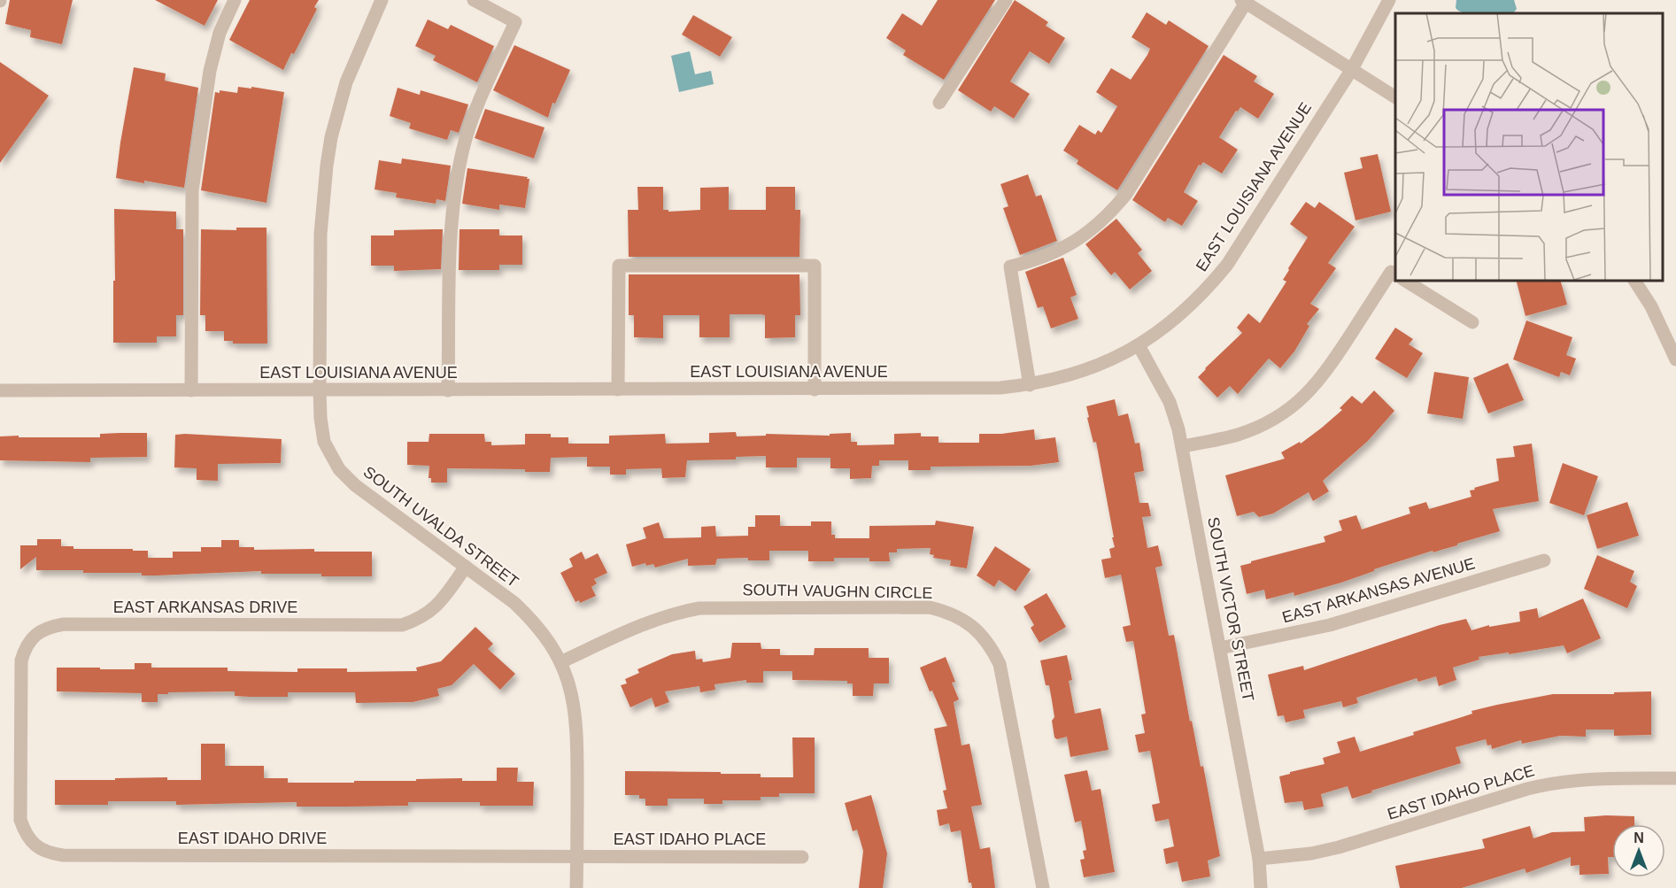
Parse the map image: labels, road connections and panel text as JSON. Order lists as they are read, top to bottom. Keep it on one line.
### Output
{"streets":{"street":["EAST LOUISIANA AVENUE","SOUTH UVALDA STREET","EAST ARKANSAS AVENUE","SOUTH VAUGHN CIRCLE","EAST ARKANSAS DRIVE","SOUTH VICTOR STREET","EAST IDAHO PLACE","EAST IDAHO DRIVE"]},"crossings":[["EAST LOUISIANA AVENUE","SOUTH UVALDA STREET"],["EAST LOUISIANA AVENUE","SOUTH VICTOR STREET"],["SOUTH UVALDA STREET","SOUTH VAUGHN CIRCLE"],["SOUTH UVALDA STREET","EAST ARKANSAS DRIVE"],["SOUTH UVALDA STREET","EAST IDAHO PLACE"],["SOUTH UVALDA STREET","EAST IDAHO DRIVE"],["EAST ARKANSAS AVENUE","SOUTH VICTOR STREET"],["EAST ARKANSAS DRIVE","EAST IDAHO DRIVE"],["SOUTH VICTOR STREET","EAST IDAHO PLACE"],["EAST IDAHO PLACE","EAST IDAHO DRIVE"]],"north":"top"}
